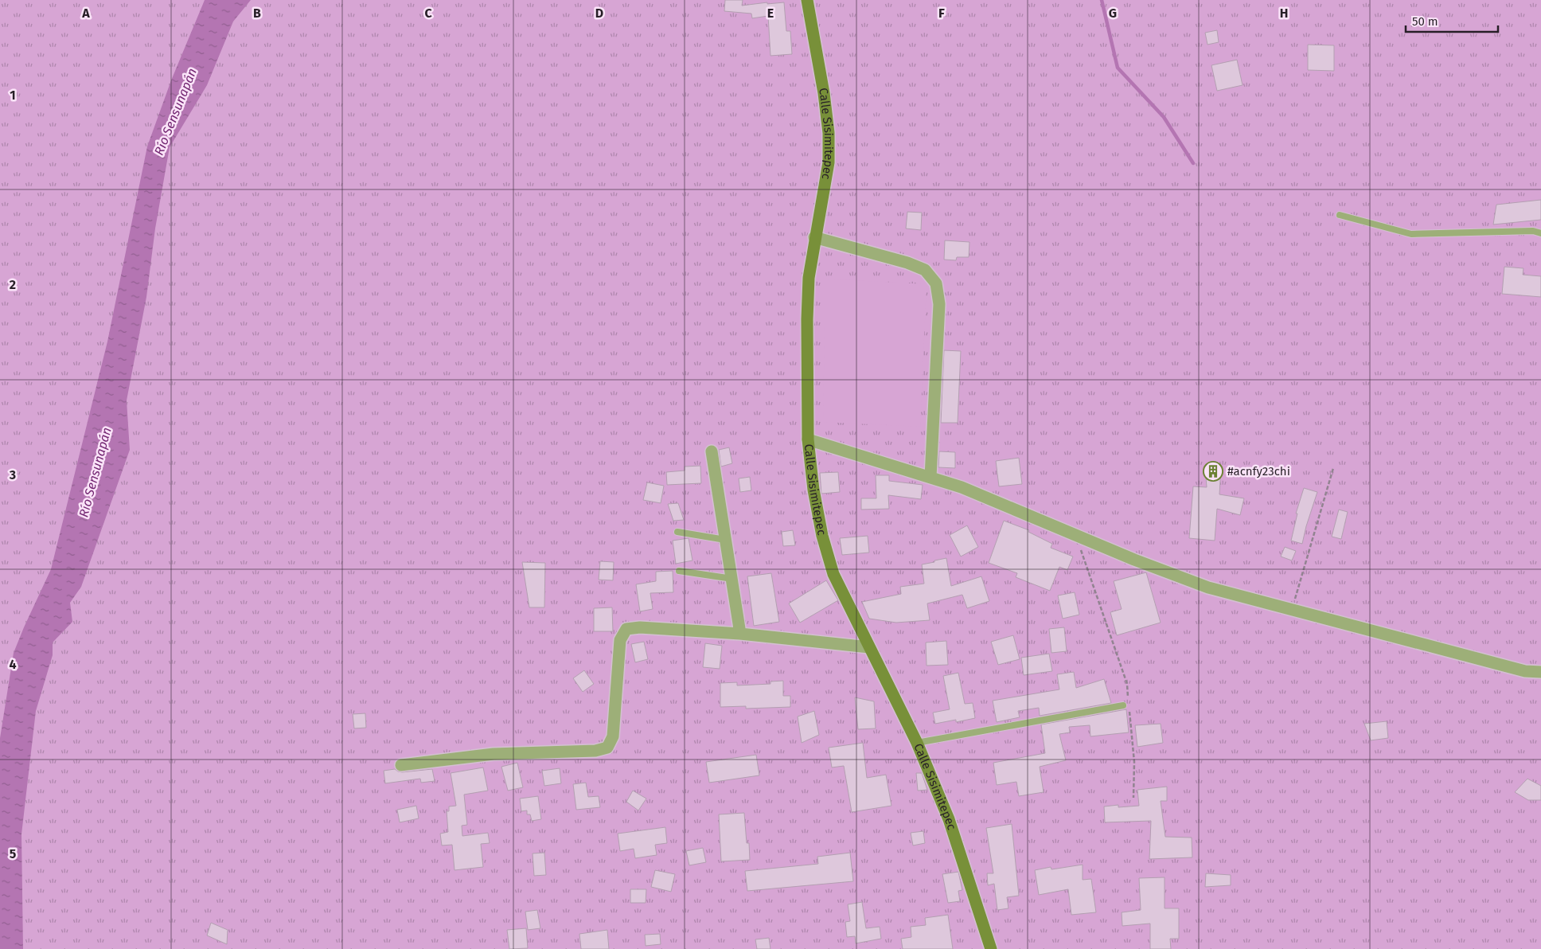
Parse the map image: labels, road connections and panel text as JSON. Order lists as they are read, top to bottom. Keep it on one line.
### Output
{"streets":{"street":["Calle Sisimitepec"]},"water":["Río Sensunapán"],"places":{"building":["#acnfy23chi"]},"scale_bar":"50 m","grid":{"columns":["A","B","C","D","E","F","G","H"],"rows":["1","2","3","4","5"]}}
